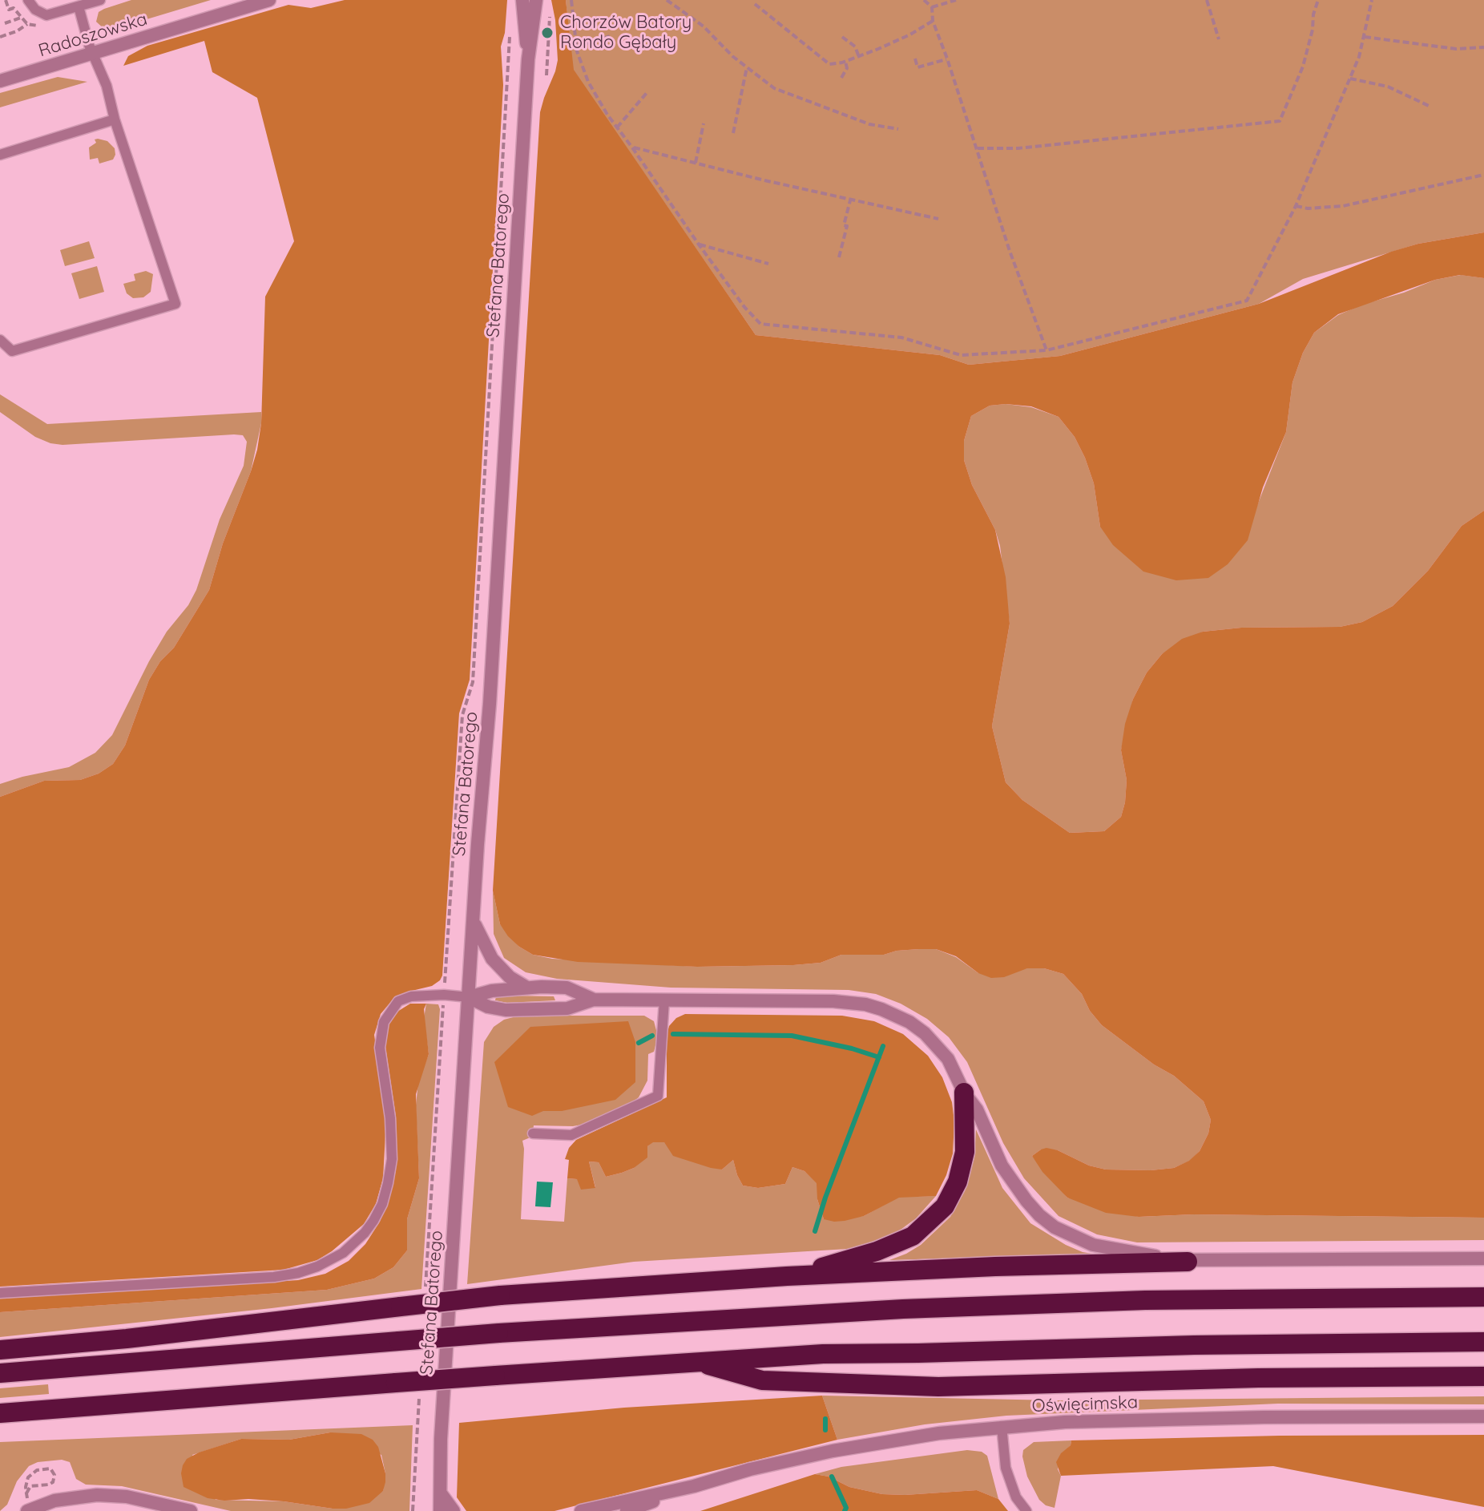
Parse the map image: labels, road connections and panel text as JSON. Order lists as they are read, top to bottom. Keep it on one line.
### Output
{"streets":{"street":["Radoszowska","Stefana Batorego","Oświęcimska"]},"places":["Chorzów Batory Rondo Gębały"]}
